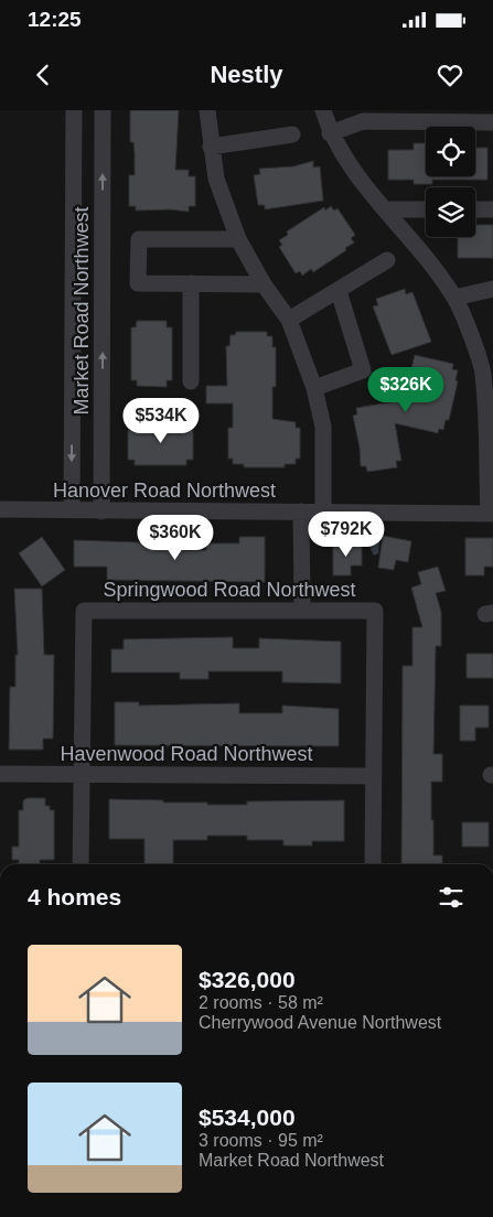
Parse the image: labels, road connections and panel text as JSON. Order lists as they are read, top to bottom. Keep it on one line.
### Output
{"streets":{"street":["Market Road Northwest","Hanover Road Northwest","Springwood Road Northwest","Havenwood Road Northwest"]},"crossings":[["Market Road Northwest","Hanover Road Northwest"],["Springwood Road Northwest","Havenwood Road Northwest"]],"page":{"status":"12:25","header":"Nestly","price":["$326K","$534K","$792K","$360K"],"heading":"4 homes","list":[{"name":"$326,000","note":"2 rooms · 58 m² · Cherrywood Avenue Northwest"},{"name":"$534,000","note":"3 rooms · 95 m² · Market Road Northwest"}]}}
